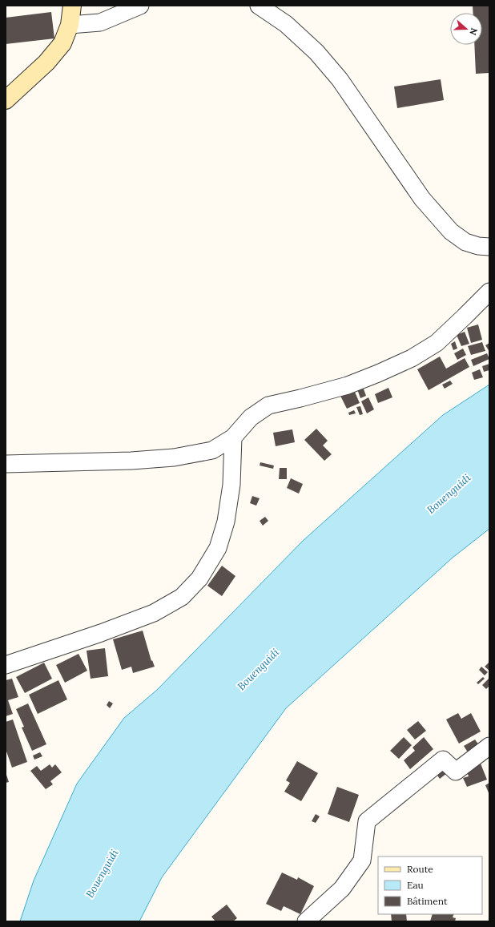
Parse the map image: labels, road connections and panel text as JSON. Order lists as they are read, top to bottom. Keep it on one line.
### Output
{"water":["Bouenguidi"],"legend":["Route","Eau","Bâtiment"],"north":"right"}
